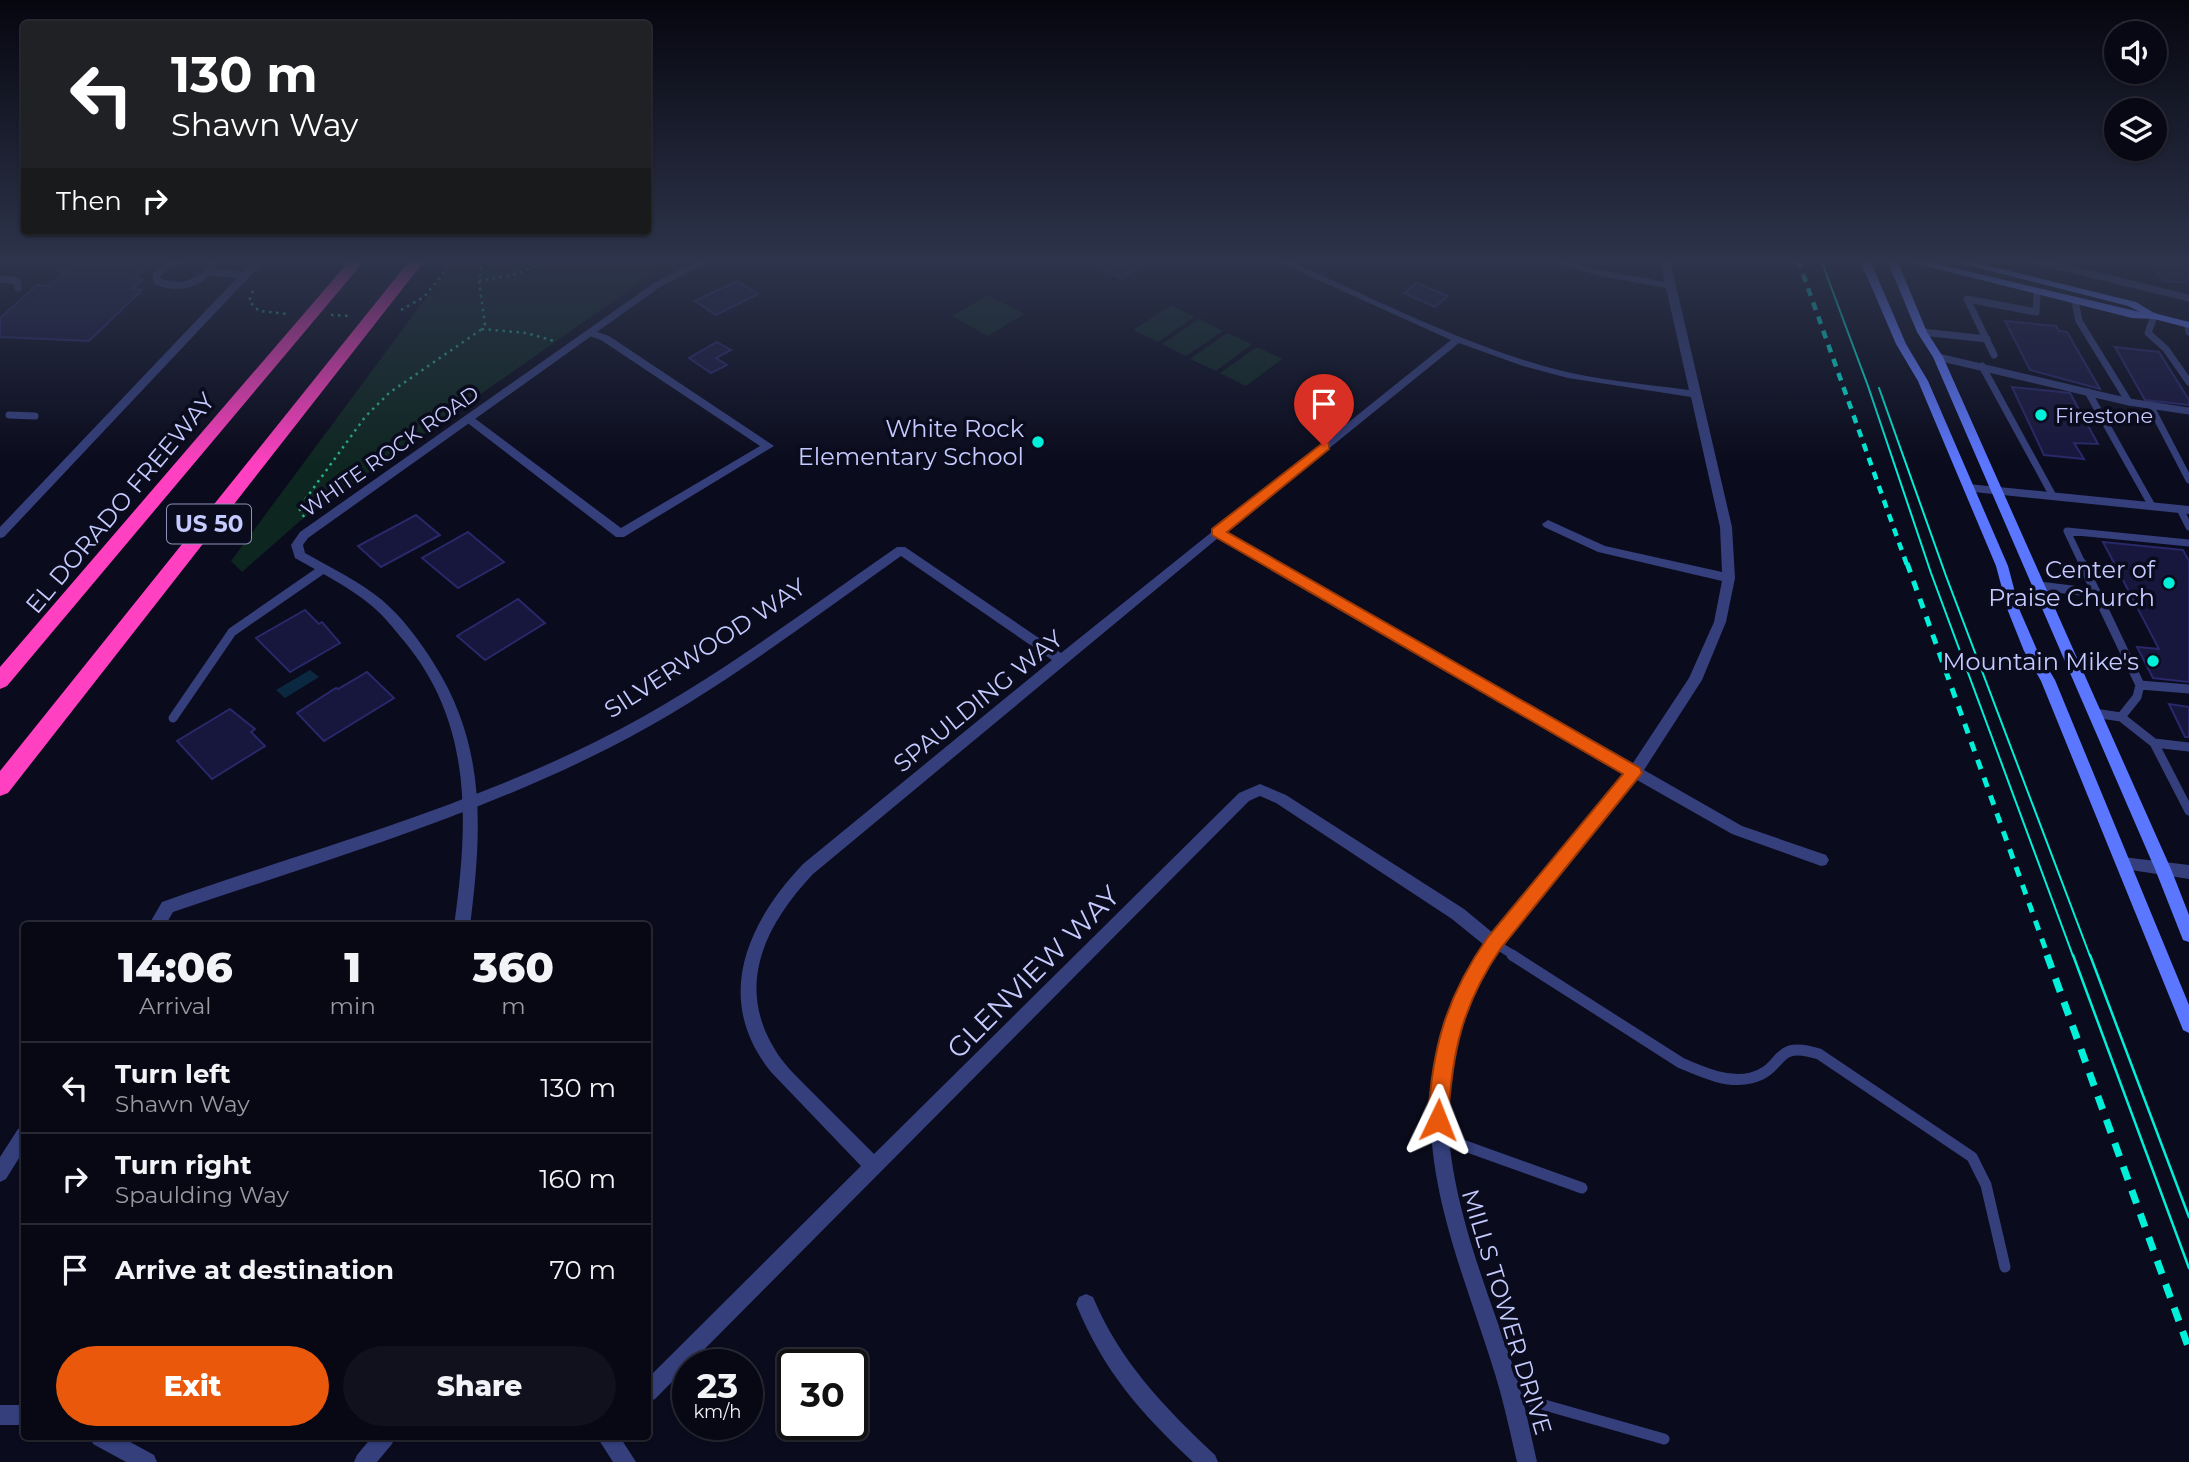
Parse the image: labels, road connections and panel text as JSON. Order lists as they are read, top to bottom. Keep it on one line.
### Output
{"streets":{"highway":["EL DORADO FREEWAY","US 50"],"street":["WHITE ROCK ROAD","SILVERWOOD WAY","SPAULDING WAY","GLENVIEW WAY","MILLS TOWER DRIVE"]},"crossings":[["SILVERWOOD WAY","SPAULDING WAY"],["SPAULDING WAY","GLENVIEW WAY"],["GLENVIEW WAY","MILLS TOWER DRIVE"]],"places":["Firestone","White Rock Elementary School","Center of Praise Church","Mountain Mike's"],"page":{"turn":["130 m","Shawn Way"],"then":"Then","eta":["14:06","Arrival","1","min","360","m"],"list":[{"name":"Turn left","note":"Shawn Way","value":"130 m"},{"name":"Turn right","note":"Spaulding Way","value":"160 m"},{"name":"Arrive at destination","value":"70 m"}],"buttons":["Exit","Share"],"speed":"23 km/h","limit":"30"}}
